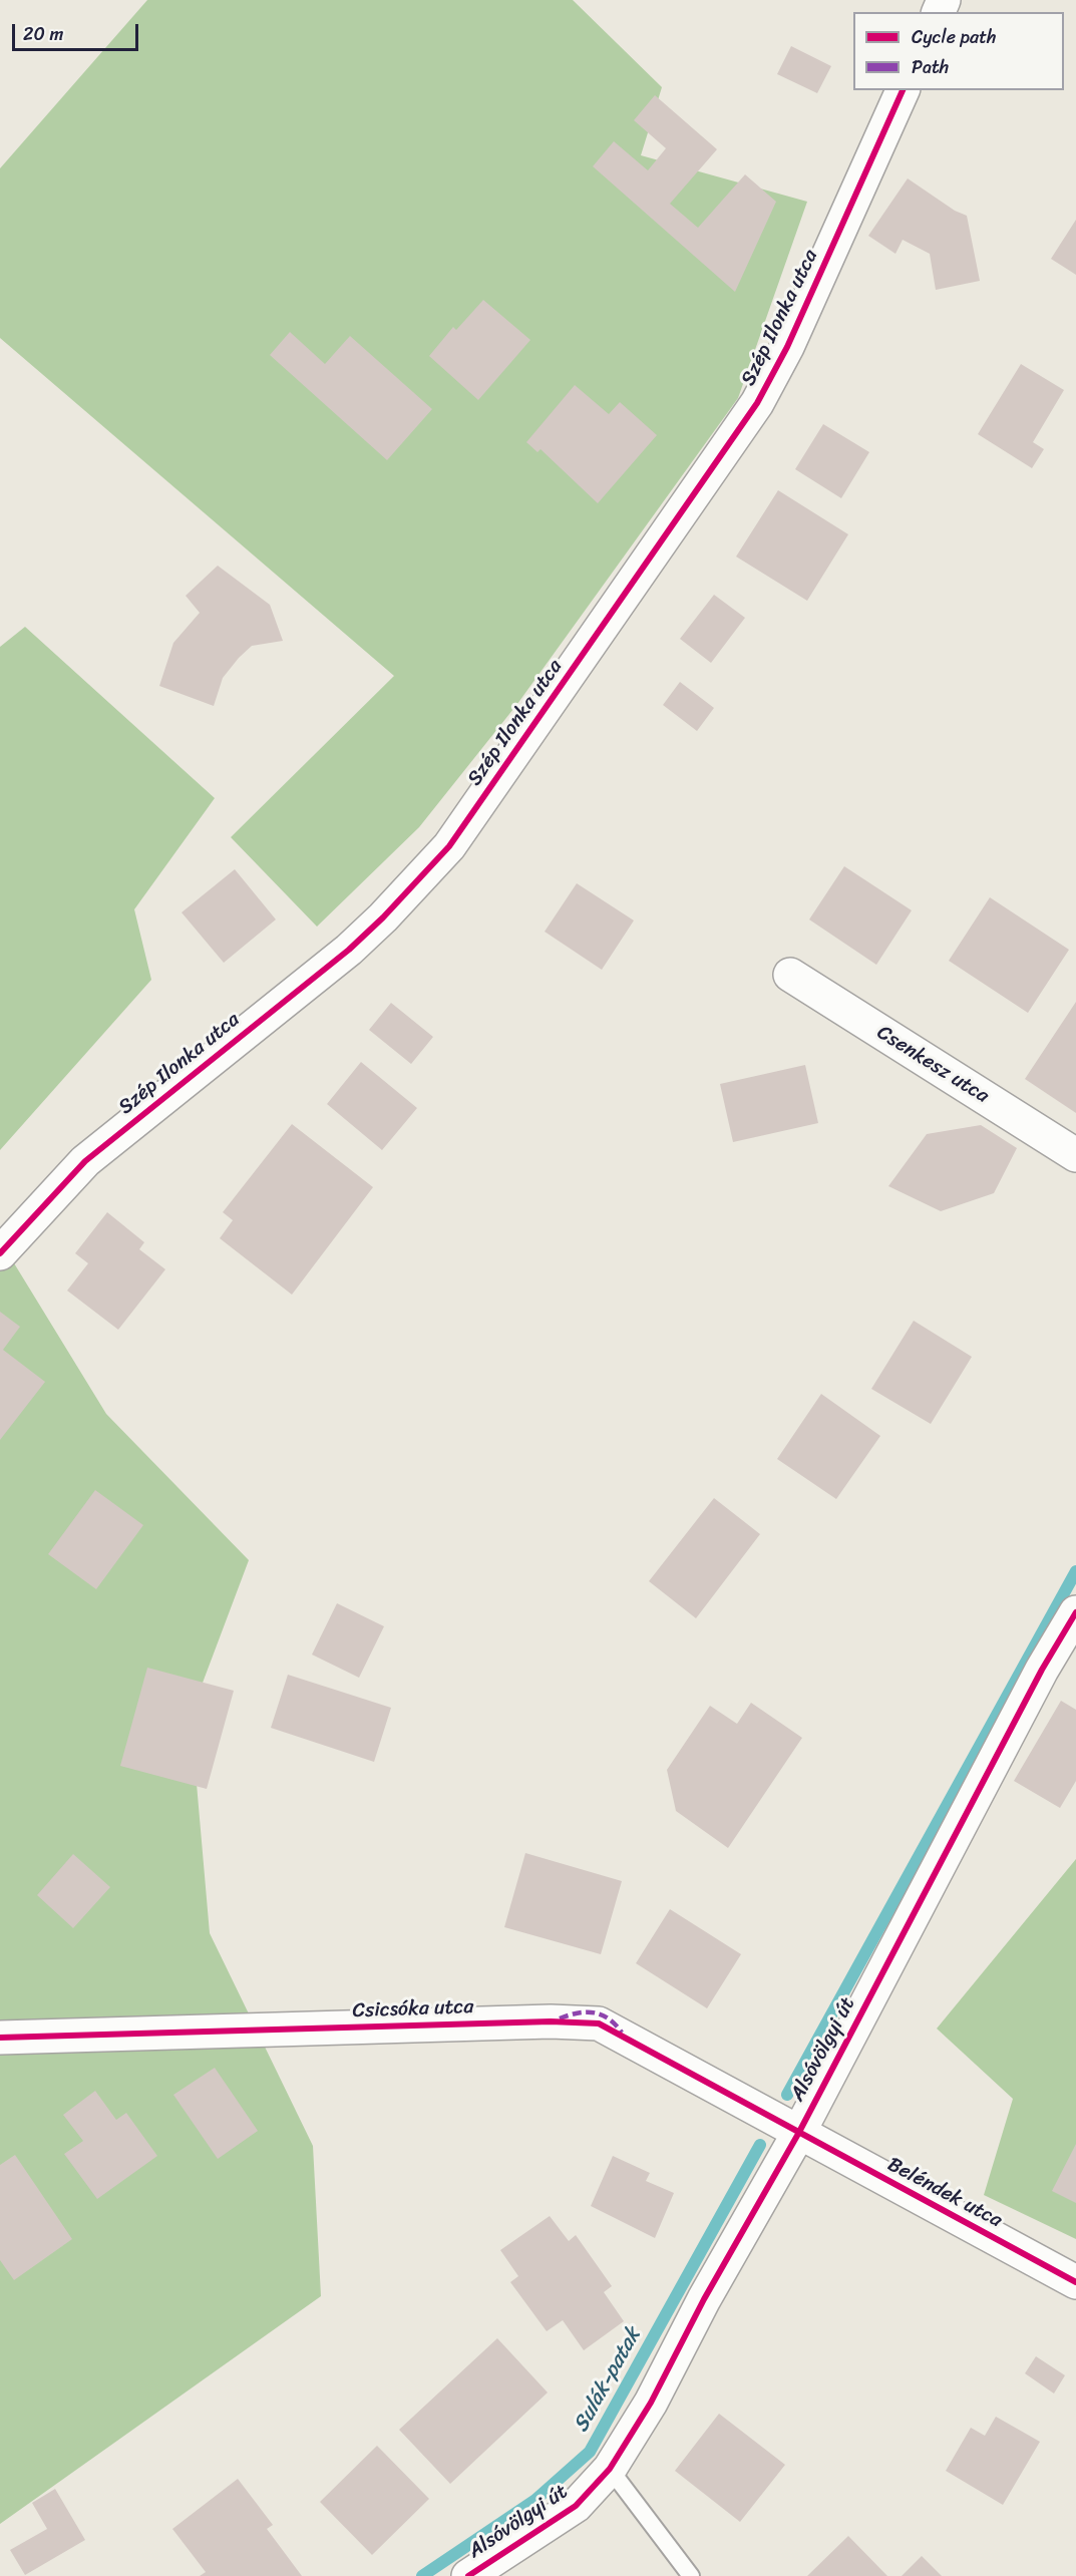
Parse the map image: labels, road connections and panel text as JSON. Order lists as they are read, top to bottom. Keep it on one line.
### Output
{"streets":{"street":["Szép Ilonka utca","Csenkesz utca","Csicsóka utca","Alsóvölgyi út","Beléndek utca"]},"crossings":[["Csicsóka utca","Alsóvölgyi út"],["Csicsóka utca","Beléndek utca"],["Alsóvölgyi út","Beléndek utca"]],"water":["Sulák-patak"],"legend":["Cycle path","Path"],"scale_bar":"20 m"}
